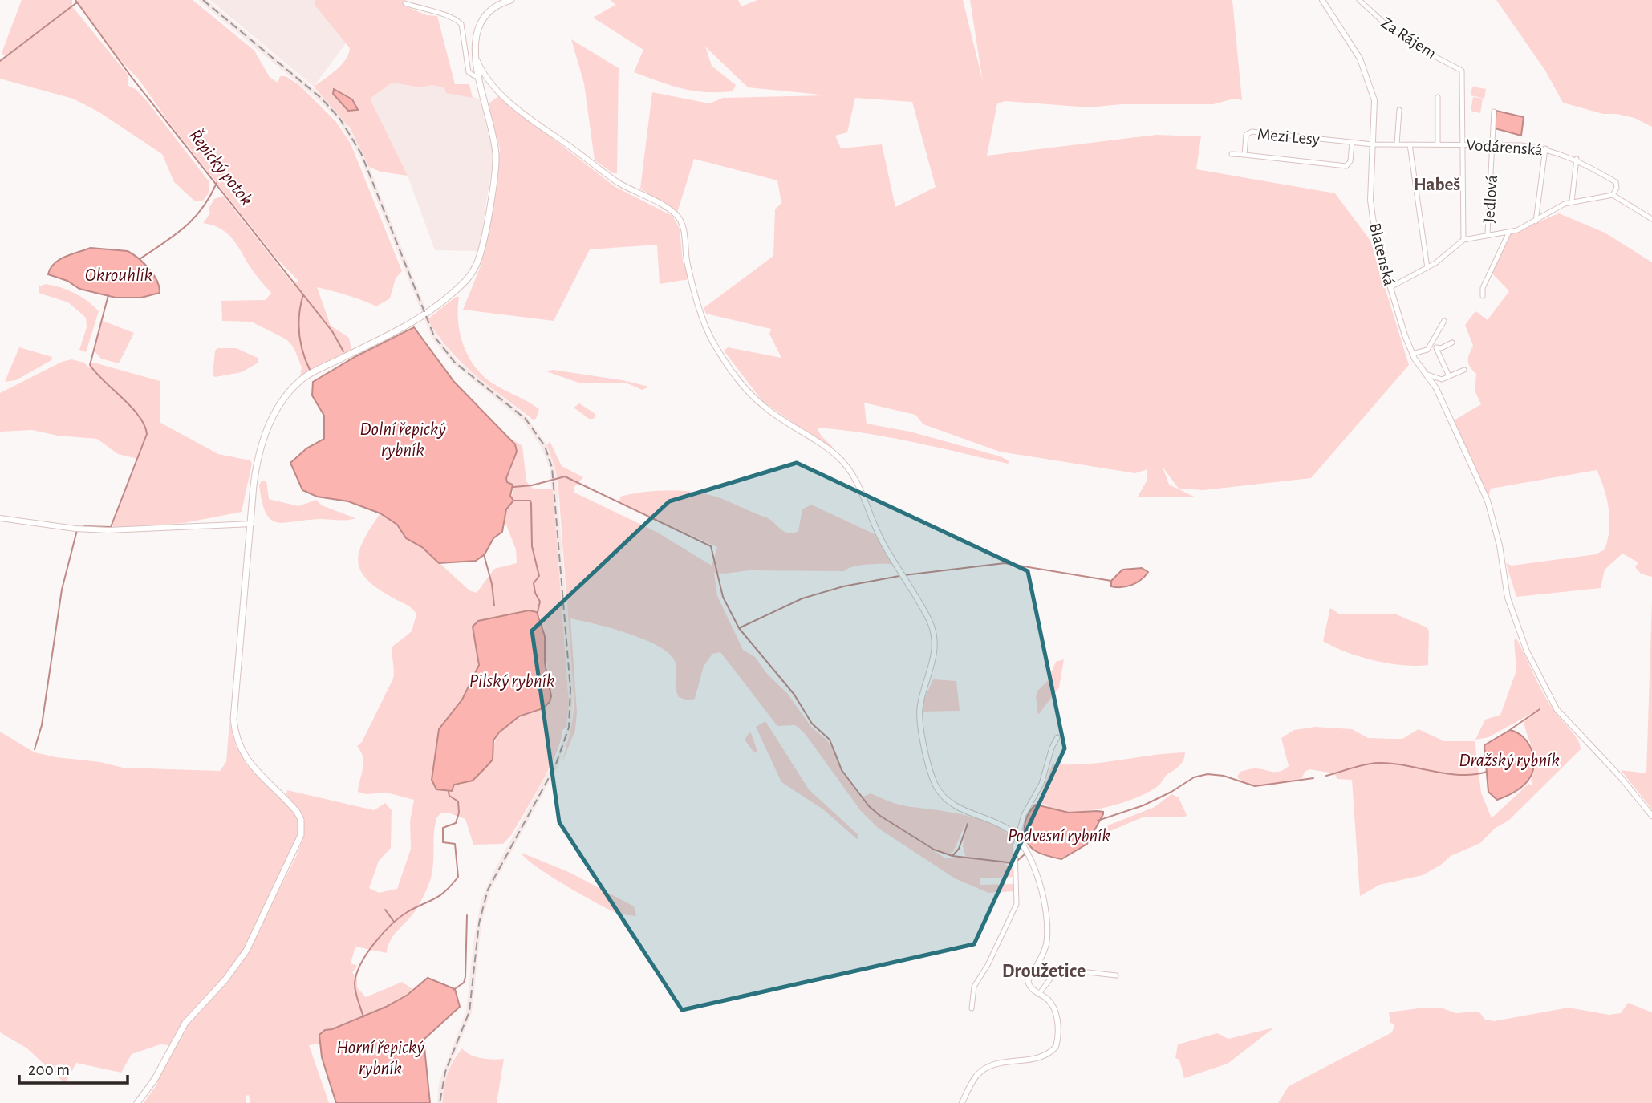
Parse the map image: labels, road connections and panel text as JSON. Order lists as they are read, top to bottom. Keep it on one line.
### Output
{"streets":{"street":["Za Rájem","Mezi Lesy","Vodárenská","Jedlová","Blatenská"]},"crossings":[["Za Rájem","Vodárenská"],["Mezi Lesy","Vodárenská"],["Mezi Lesy","Blatenská"],["Vodárenská","Jedlová"],["Vodárenská","Blatenská"]],"districts":["Habeš","Droužetice"],"water":["Řepický potok","Okrouhlík","Dolní řepický rybník","Pilský rybník","Dražský rybník","Podvesní rybník","Horní řepický rybník"],"scale_bar":"200 m"}
